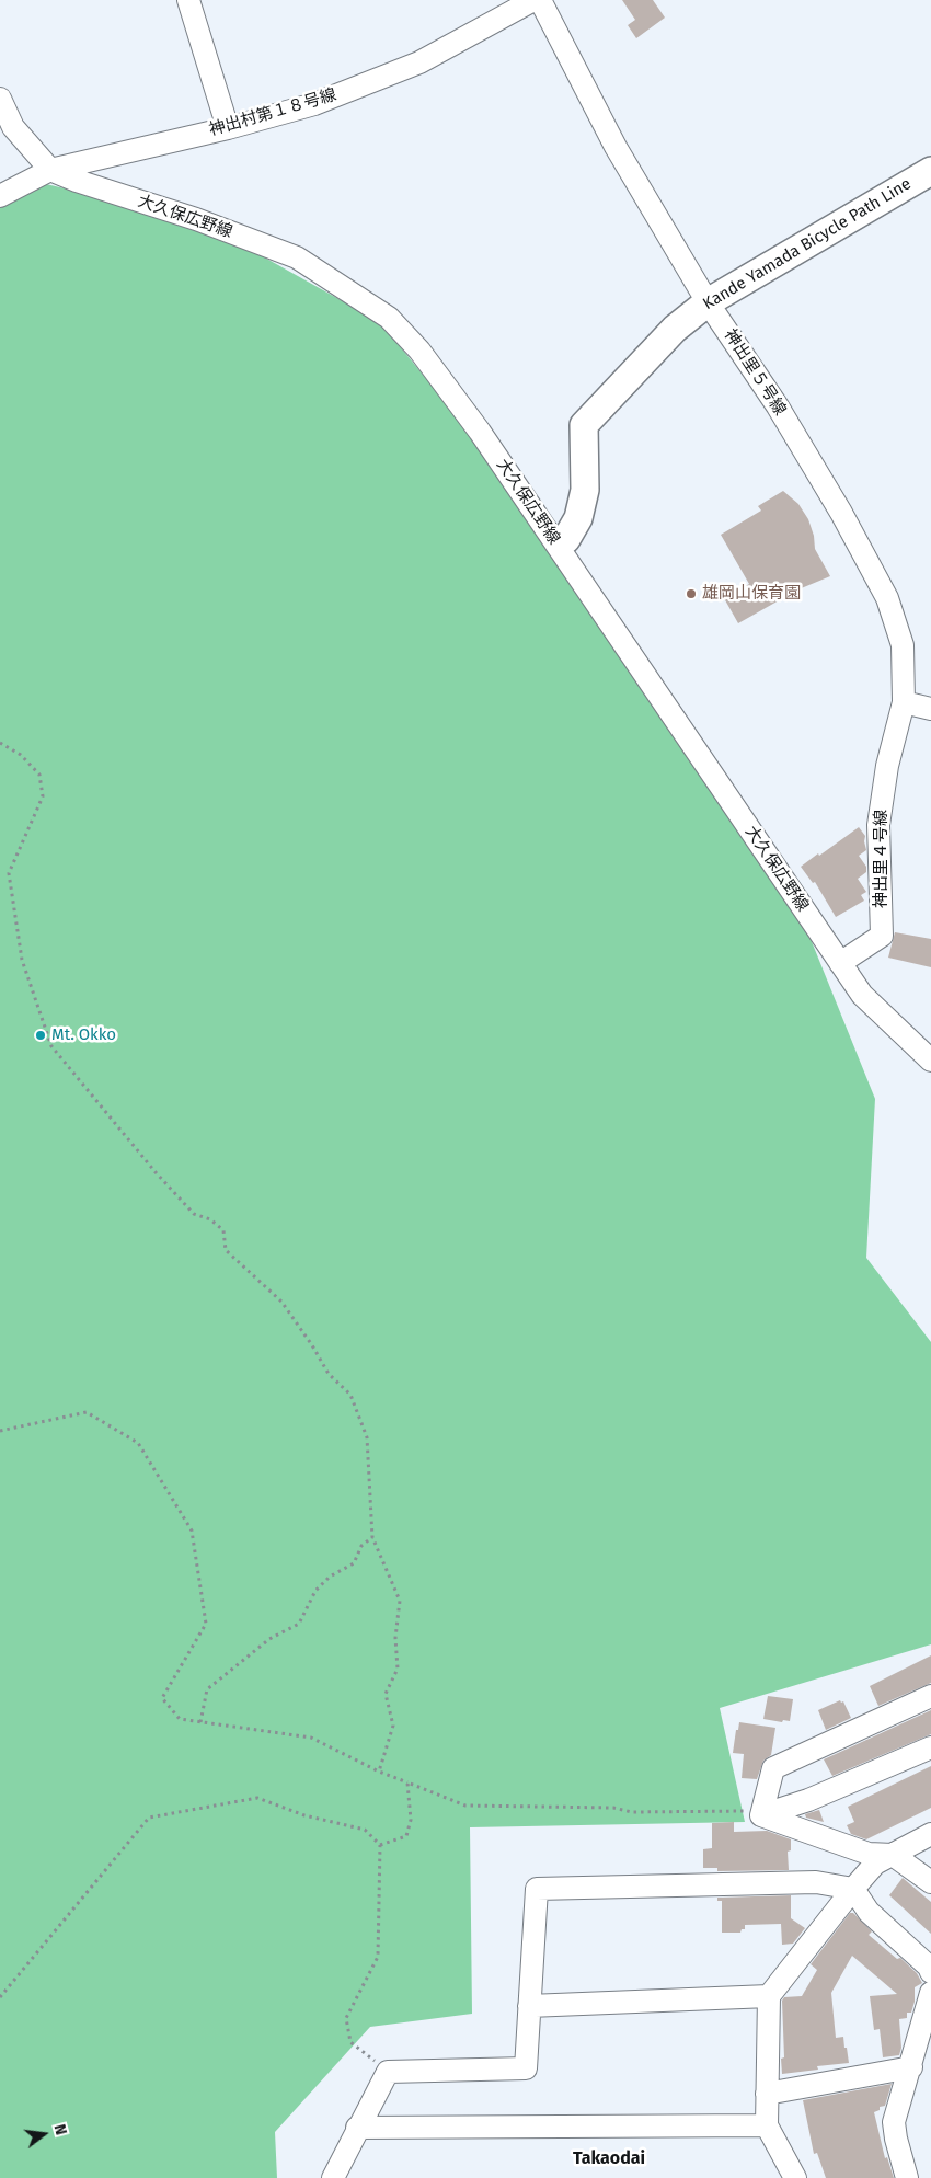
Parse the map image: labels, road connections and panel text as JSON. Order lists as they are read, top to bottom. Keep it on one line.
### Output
{"streets":{"main road":["Kande Yamada Bicycle Path Line"],"street":["神出村第１８号線","大久保広野線","神出里５号線","神出里４号線"]},"crossings":[["神出村第１８号線","大久保広野線"],["大久保広野線","Kande Yamada Bicycle Path Line"],["大久保広野線","神出里４号線"],["Kande Yamada Bicycle Path Line","神出里５号線"],["神出里５号線","神出里４号線"]],"districts":["Takaodai"],"places":["雄岡山保育園","Mt. Okko"],"north":"right"}
